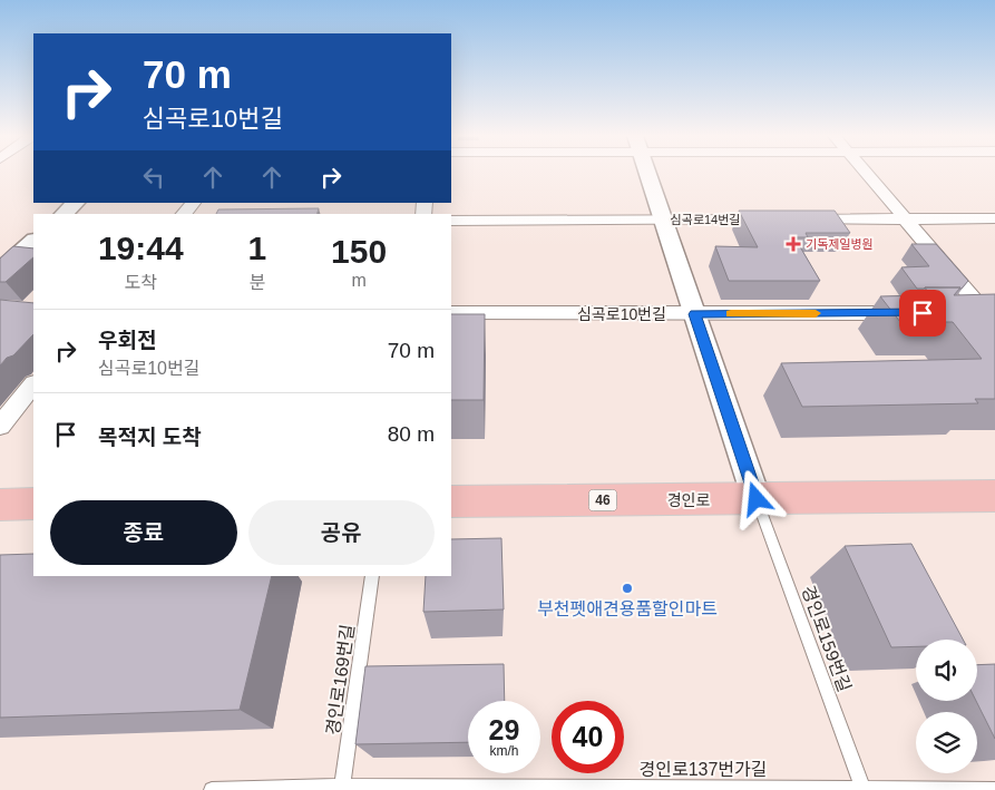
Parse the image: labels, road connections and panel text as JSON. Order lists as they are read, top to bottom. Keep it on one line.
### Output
{"streets":{"main road":["46","경인로"],"street":["심곡로14번길","심곡로10번길"],"lane":["경인로159번길","경인로169번길","경인로137번가길"]},"crossings":[["경인로","경인로159번길"],["경인로159번길","경인로137번가길"],["경인로169번길","경인로137번가길"]],"places":{"health":["기독제일병원"],"other":["부천펫애견용품할인마트"]},"page":{"turn":["70 m","심곡로10번길"],"eta":["19:44","도착","1","분","150","m"],"list":[{"name":"우회전","note":"심곡로10번길","value":"70 m"},{"name":"목적지 도착","value":"80 m"}],"buttons":["종료","공유"],"speed":"29 km/h","limit":"40"}}
